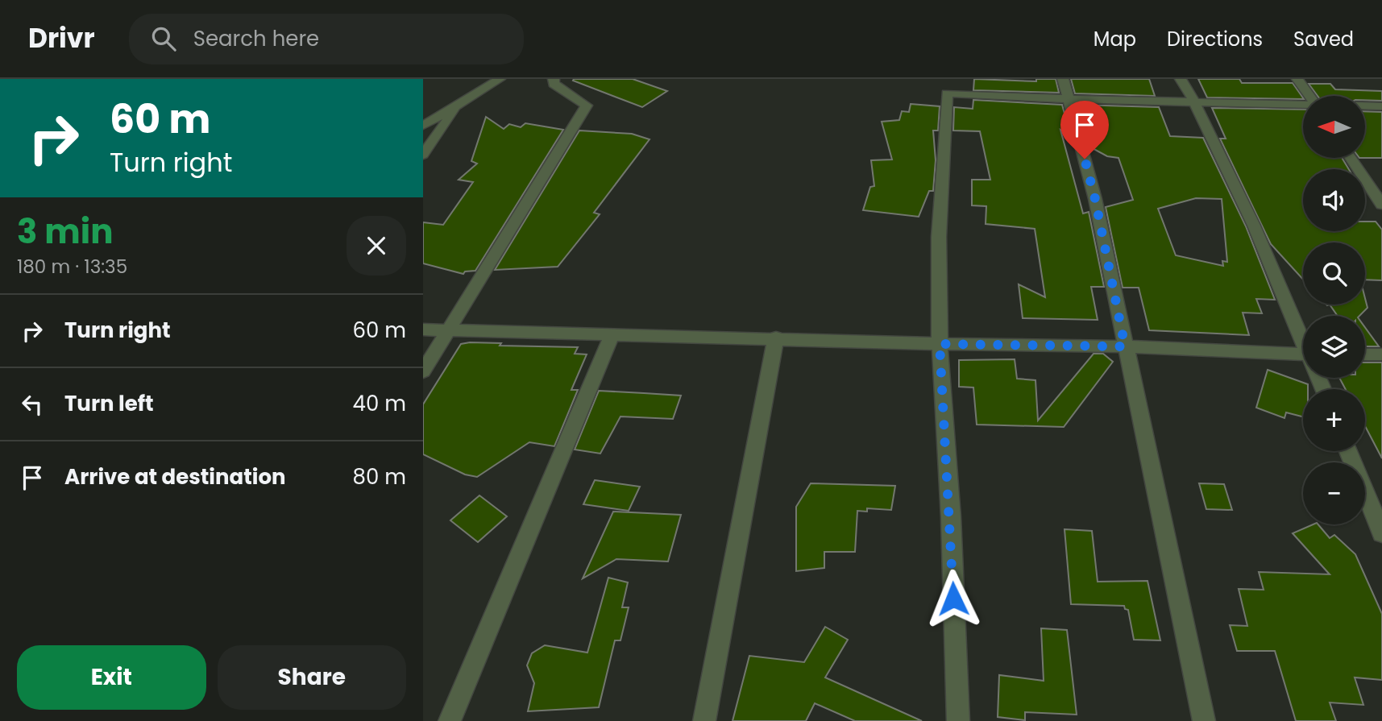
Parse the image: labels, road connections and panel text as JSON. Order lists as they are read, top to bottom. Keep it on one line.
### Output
{"north":"left","page":{"header":"Drivr","search":"Search here","nav":["Map","Directions","Saved"],"turn":["60 m","Turn right"],"map_buttons":["+","−"],"heading":["3 min","180 m · 13:35"],"list":[{"name":"Turn right","value":"60 m"},{"name":"Turn left","value":"40 m"},{"name":"Arrive at destination","value":"80 m"}],"buttons":["Exit","Share"]}}
